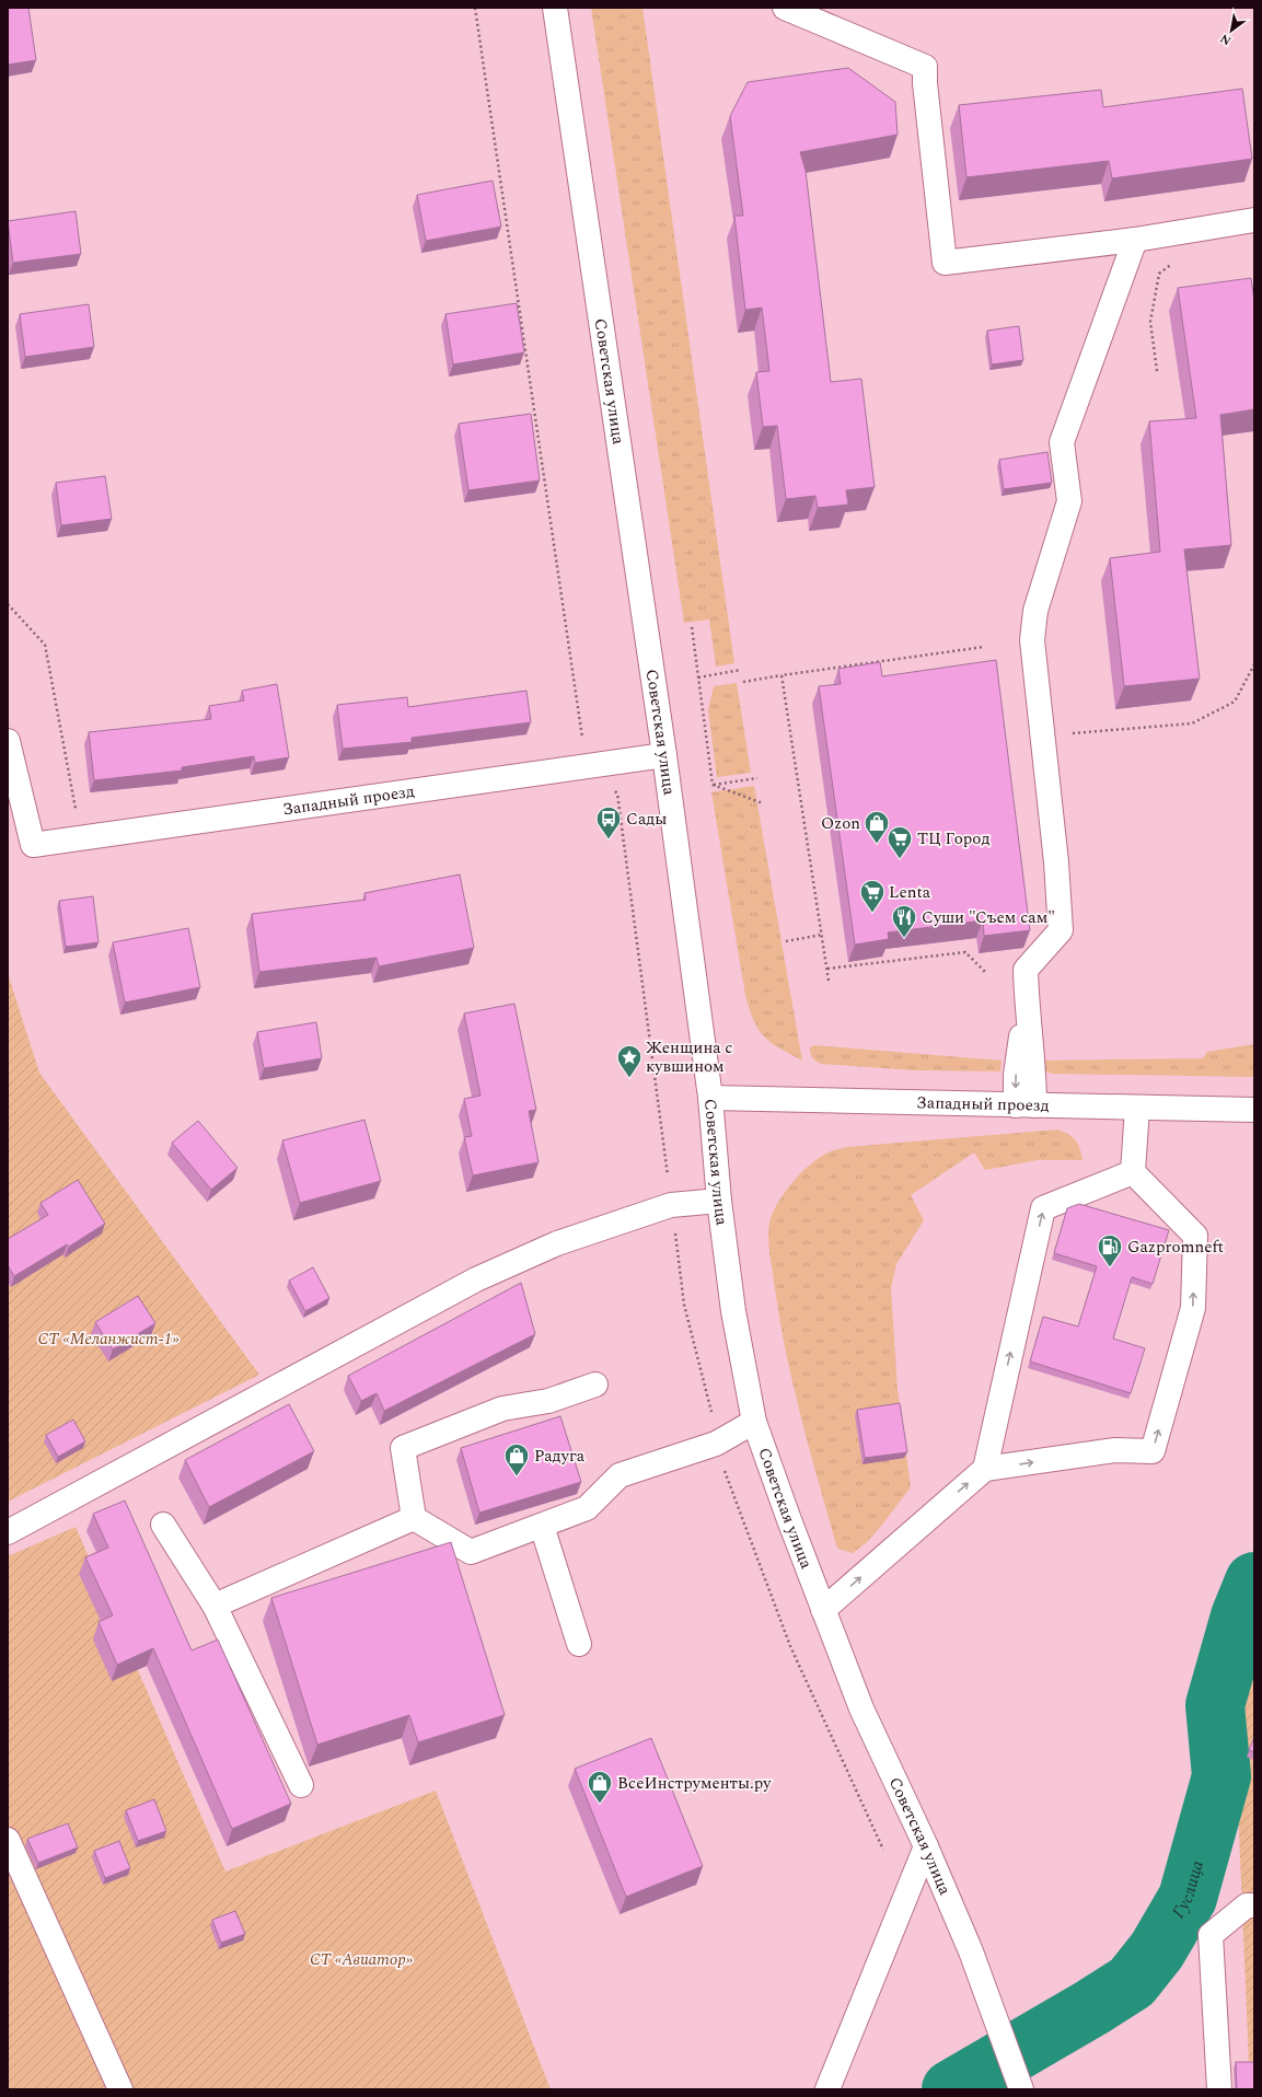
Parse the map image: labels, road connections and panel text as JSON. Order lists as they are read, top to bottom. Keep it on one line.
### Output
{"streets":{"main road":["Советская улица","Западный проезд"]},"crossings":[["Советская улица","Западный проезд"]],"water":["Гуслица"],"parks":["СТ «Меланжист-1»","СТ «Авиатор»"],"places":{"bus stop":["Сады"],"shop":["Ozon","Радуга","ВсеИнструменты.ру"],"supermarket":["ТЦ Город","Lenta"],"restaurant":["Суши \"Съем сам\""],"place":["Женщина с кувшином"],"fuel station":["Gazpromneft"]},"north":"bottom left"}
